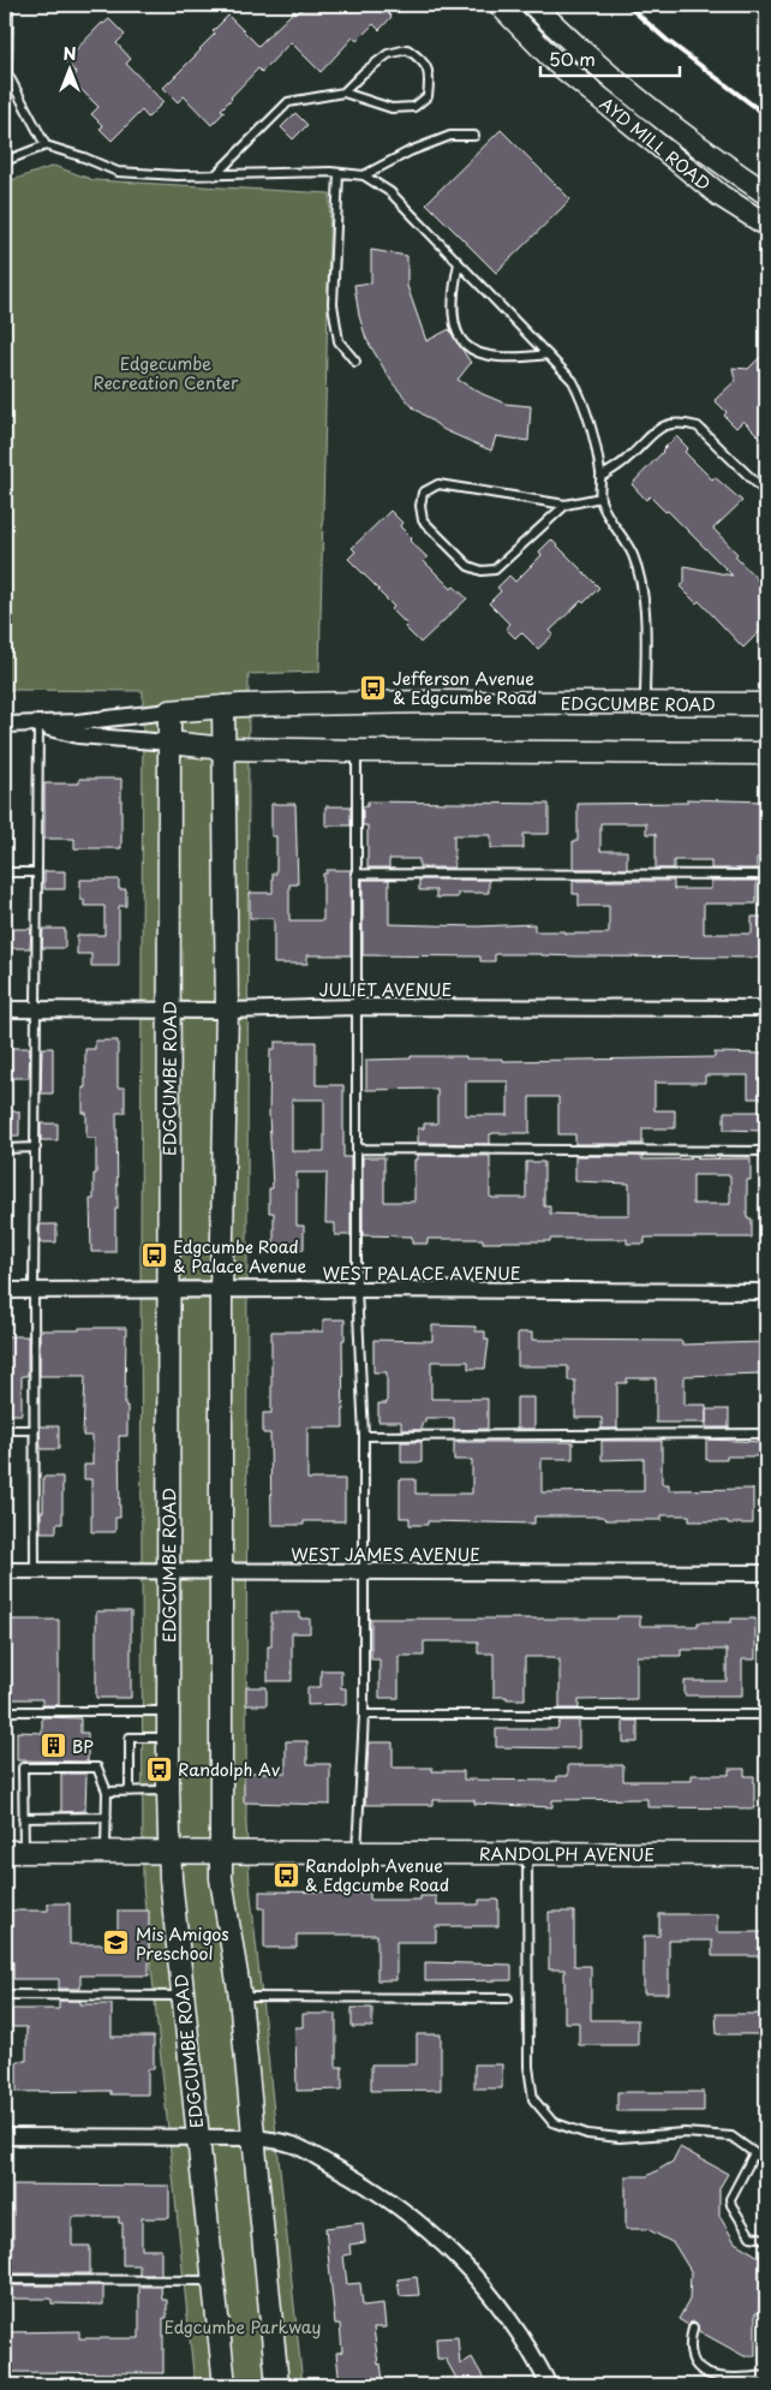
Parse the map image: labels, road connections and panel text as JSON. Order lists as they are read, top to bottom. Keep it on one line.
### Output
{"streets":{"street":["AYD MILL ROAD","EDGCUMBE ROAD","JULIET AVENUE","WEST PALACE AVENUE","WEST JAMES AVENUE","RANDOLPH AVENUE"]},"crossings":[["EDGCUMBE ROAD","JULIET AVENUE"],["EDGCUMBE ROAD","WEST PALACE AVENUE"],["EDGCUMBE ROAD","WEST JAMES AVENUE"],["EDGCUMBE ROAD","RANDOLPH AVENUE"]],"parks":["Edgecumbe Recreation Center","Edgcumbe Parkway"],"places":{"bus stop":["Jefferson Avenue & Edgcumbe Road","Edgcumbe Road & Palace Avenue","Randolph Av","Randolph Avenue & Edgcumbe Road"],"building":["BP"],"school or university":["Mis Amigos Preschool"]},"scale_bar":"50 m","north":"top"}
